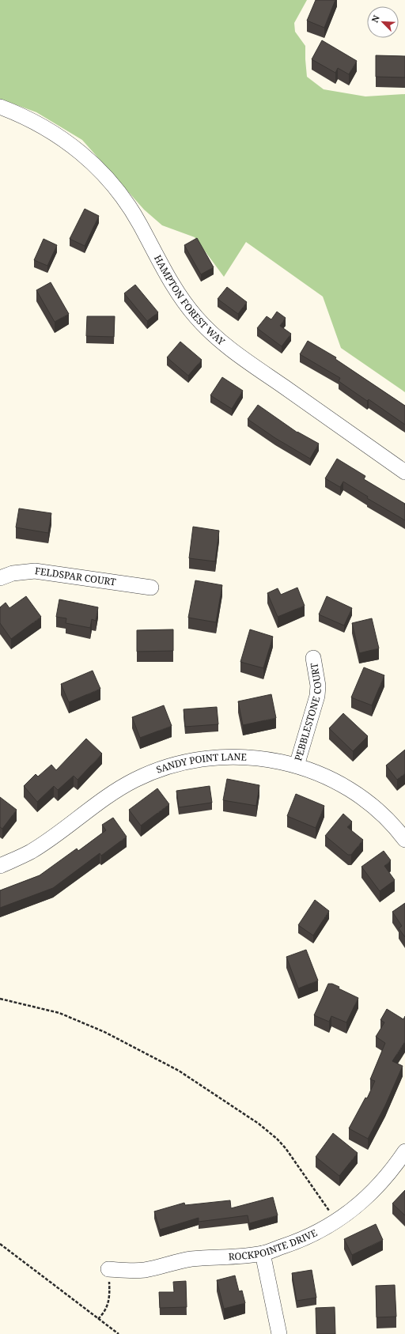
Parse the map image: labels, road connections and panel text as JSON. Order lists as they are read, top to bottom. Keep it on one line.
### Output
{"streets":{"street":["HAMPTON FOREST WAY","FELDSPAR COURT","PEBBLESTONE COURT","SANDY POINT LANE","ROCKPOINTE DRIVE"]},"crossings":[["PEBBLESTONE COURT","SANDY POINT LANE"]],"north":"top left"}
